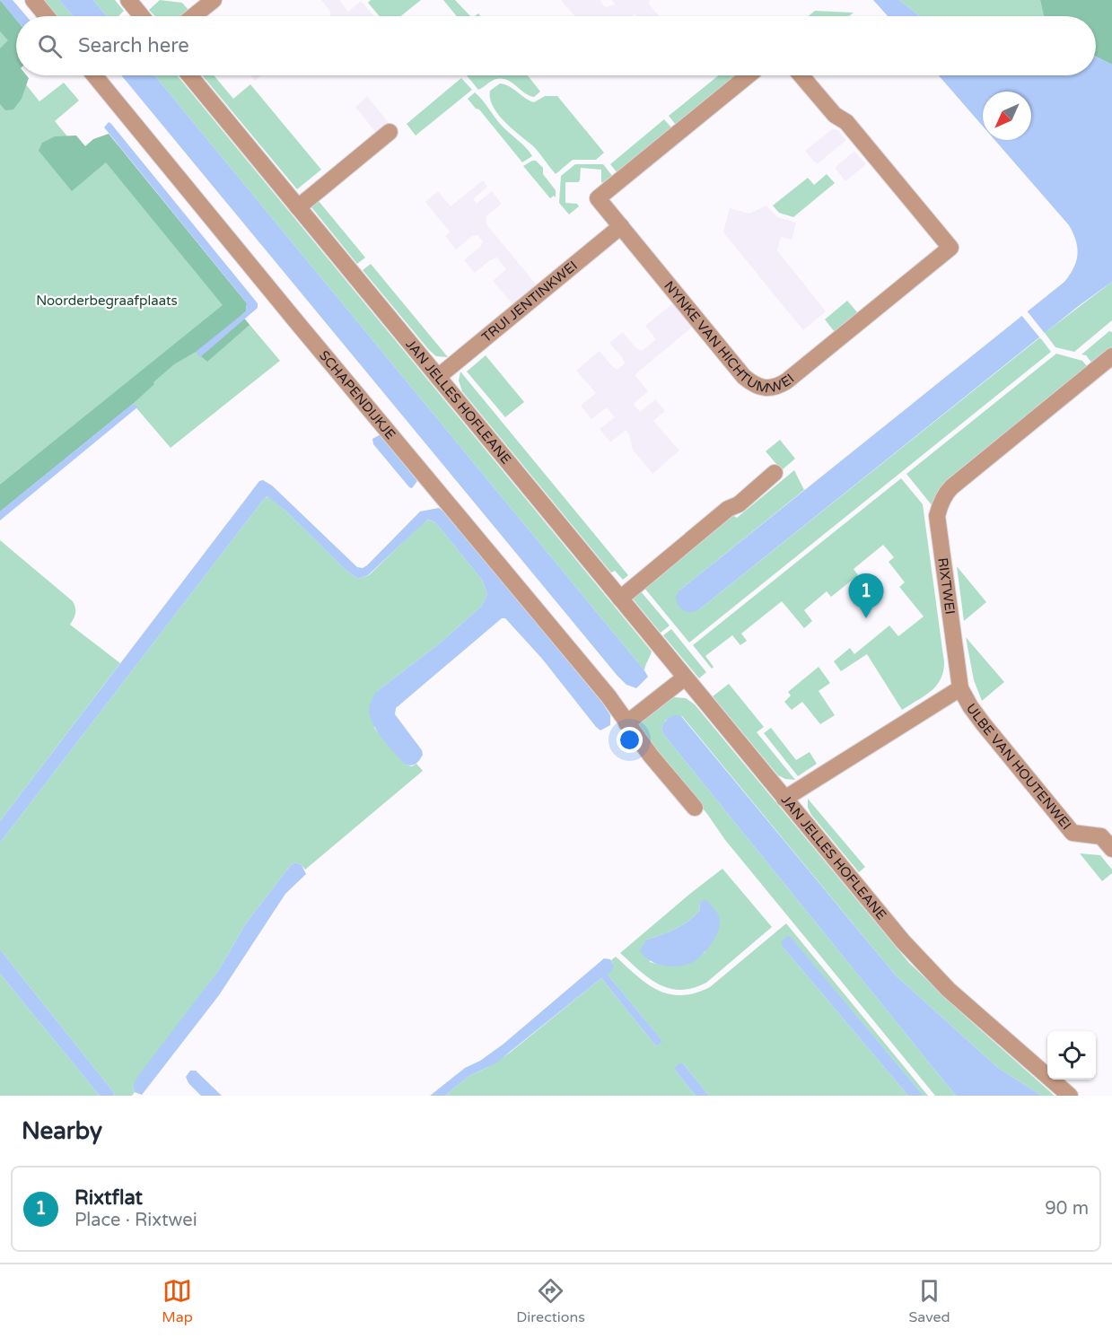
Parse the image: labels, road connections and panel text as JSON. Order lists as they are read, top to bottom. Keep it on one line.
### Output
{"streets":{"street":["TRUI JENTINKWEI","NYNKE VAN HICHTUMWEI","SCHAPENDIJKJE","JAN JELLES HOFLEANE","RIXTWEI","ULBE VAN HOUTENWEI"]},"crossings":[["TRUI JENTINKWEI","NYNKE VAN HICHTUMWEI"],["TRUI JENTINKWEI","JAN JELLES HOFLEANE"],["RIXTWEI","ULBE VAN HOUTENWEI"]],"parks":["Noorderbegraafplaats"],"north":"bottom left","page":{"search":"Search here","pins":"1","heading":"Nearby","list":[{"mark":"1","name":"Rixtflat","note":"Place · Rixtwei","value":"90 m"}],"nav":["Map","Directions","Saved"]}}
